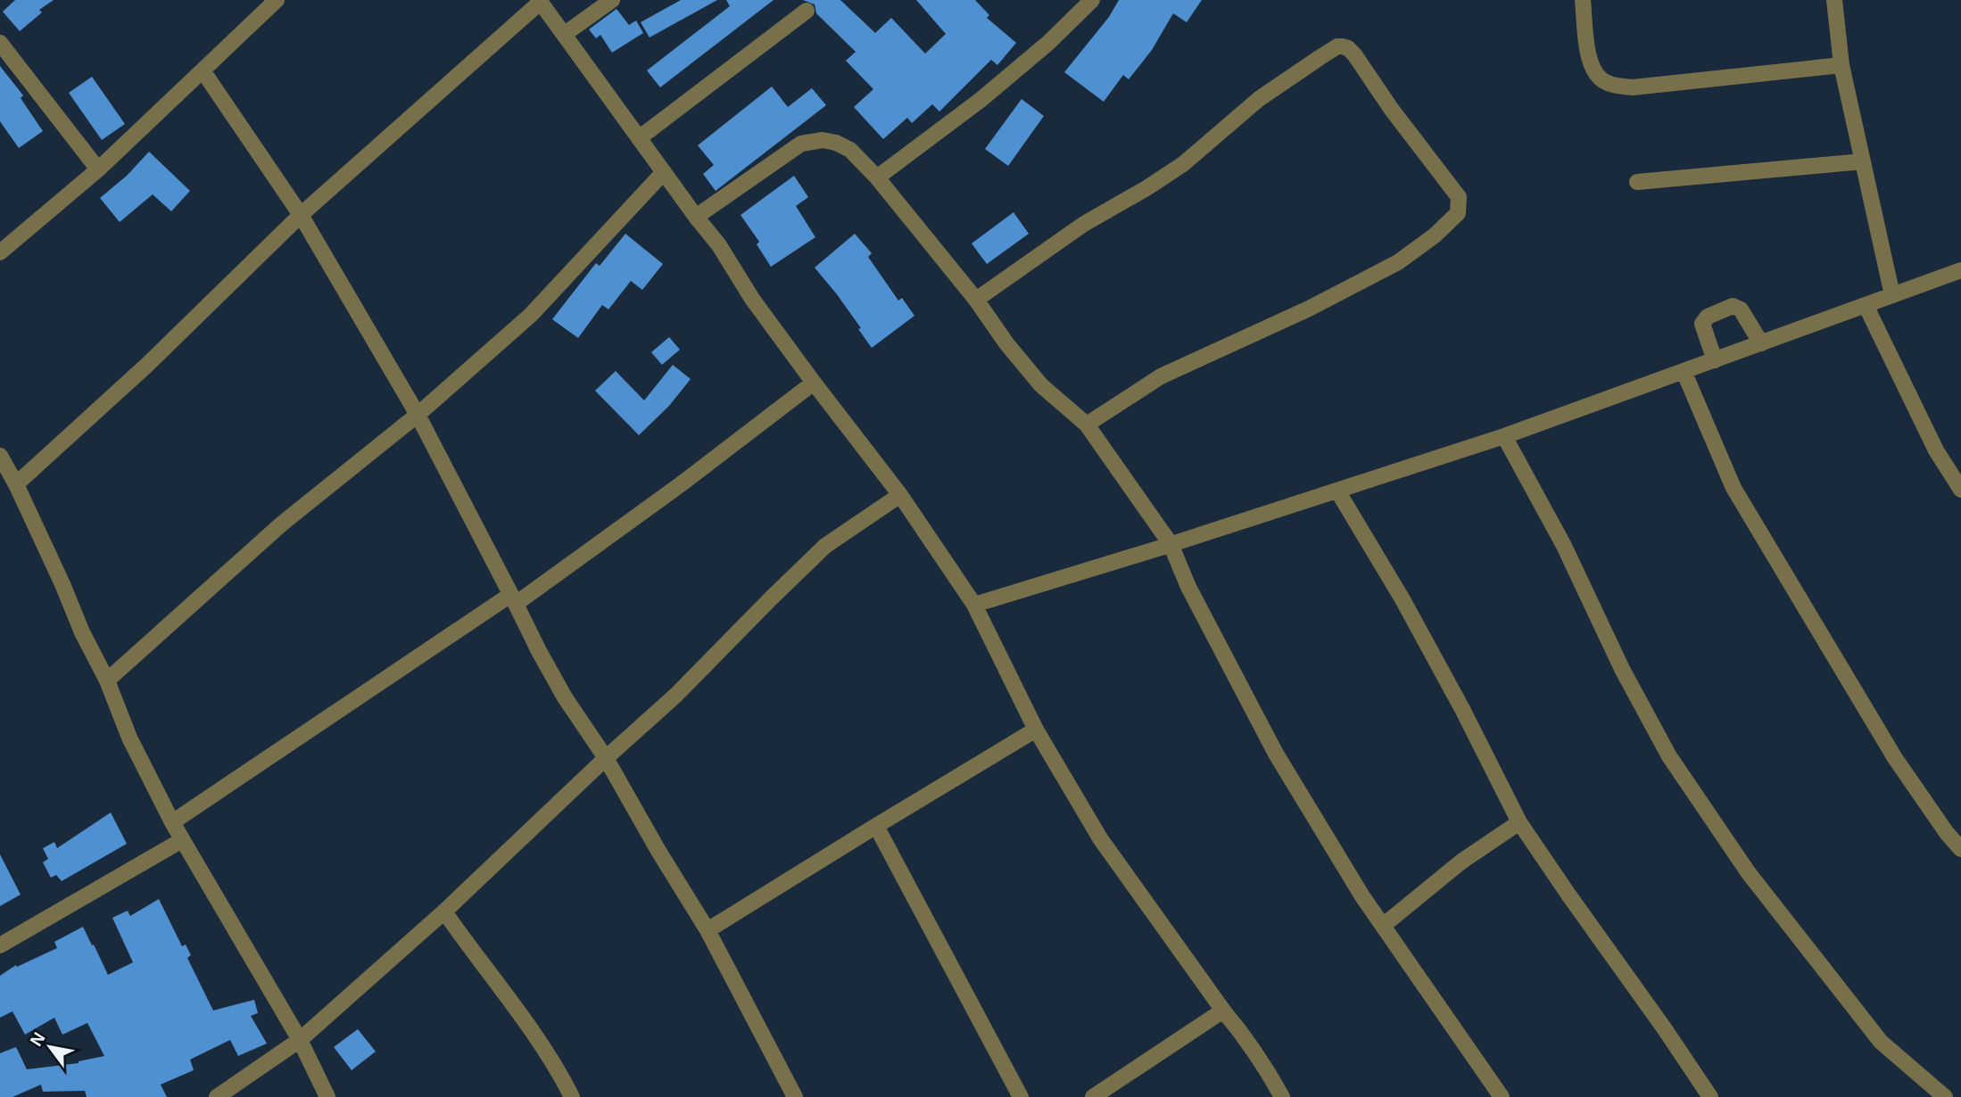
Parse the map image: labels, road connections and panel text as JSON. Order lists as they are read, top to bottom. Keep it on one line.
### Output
{"north":"top left"}
